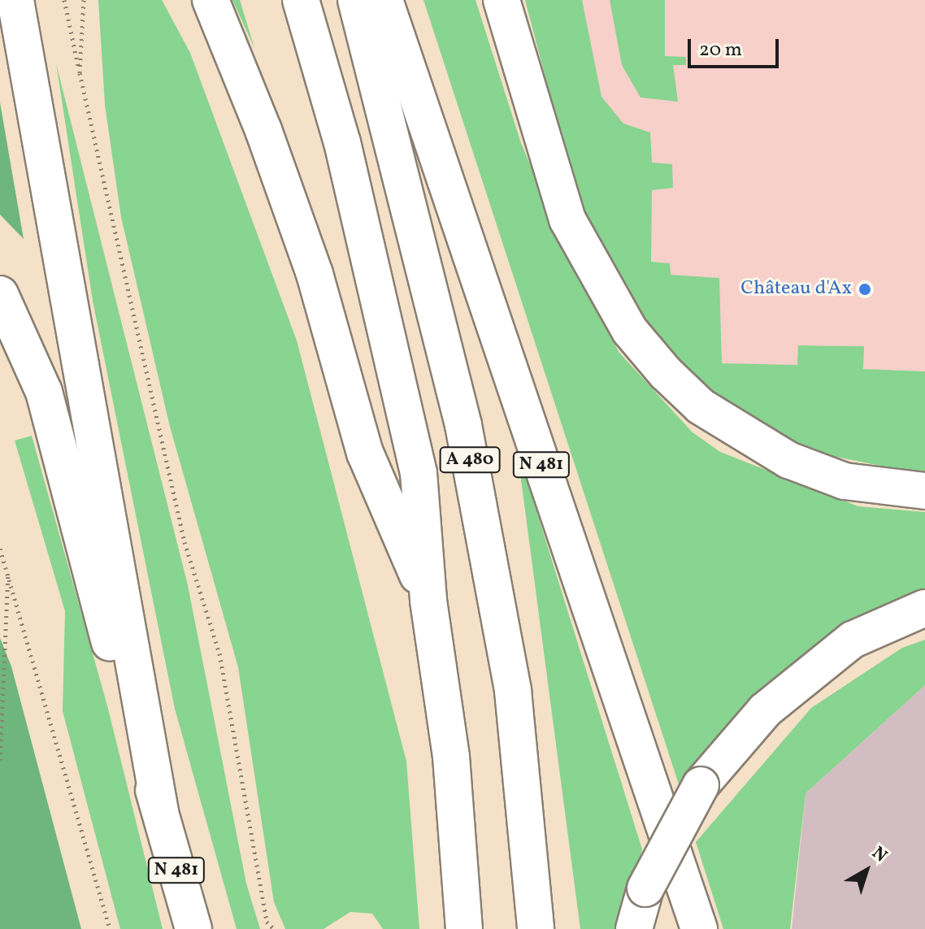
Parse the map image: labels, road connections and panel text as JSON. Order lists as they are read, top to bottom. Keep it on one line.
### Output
{"streets":{"highway":["A 480","N 481"]},"places":["Château d'Ax"],"scale_bar":"20 m","north":"top right"}
